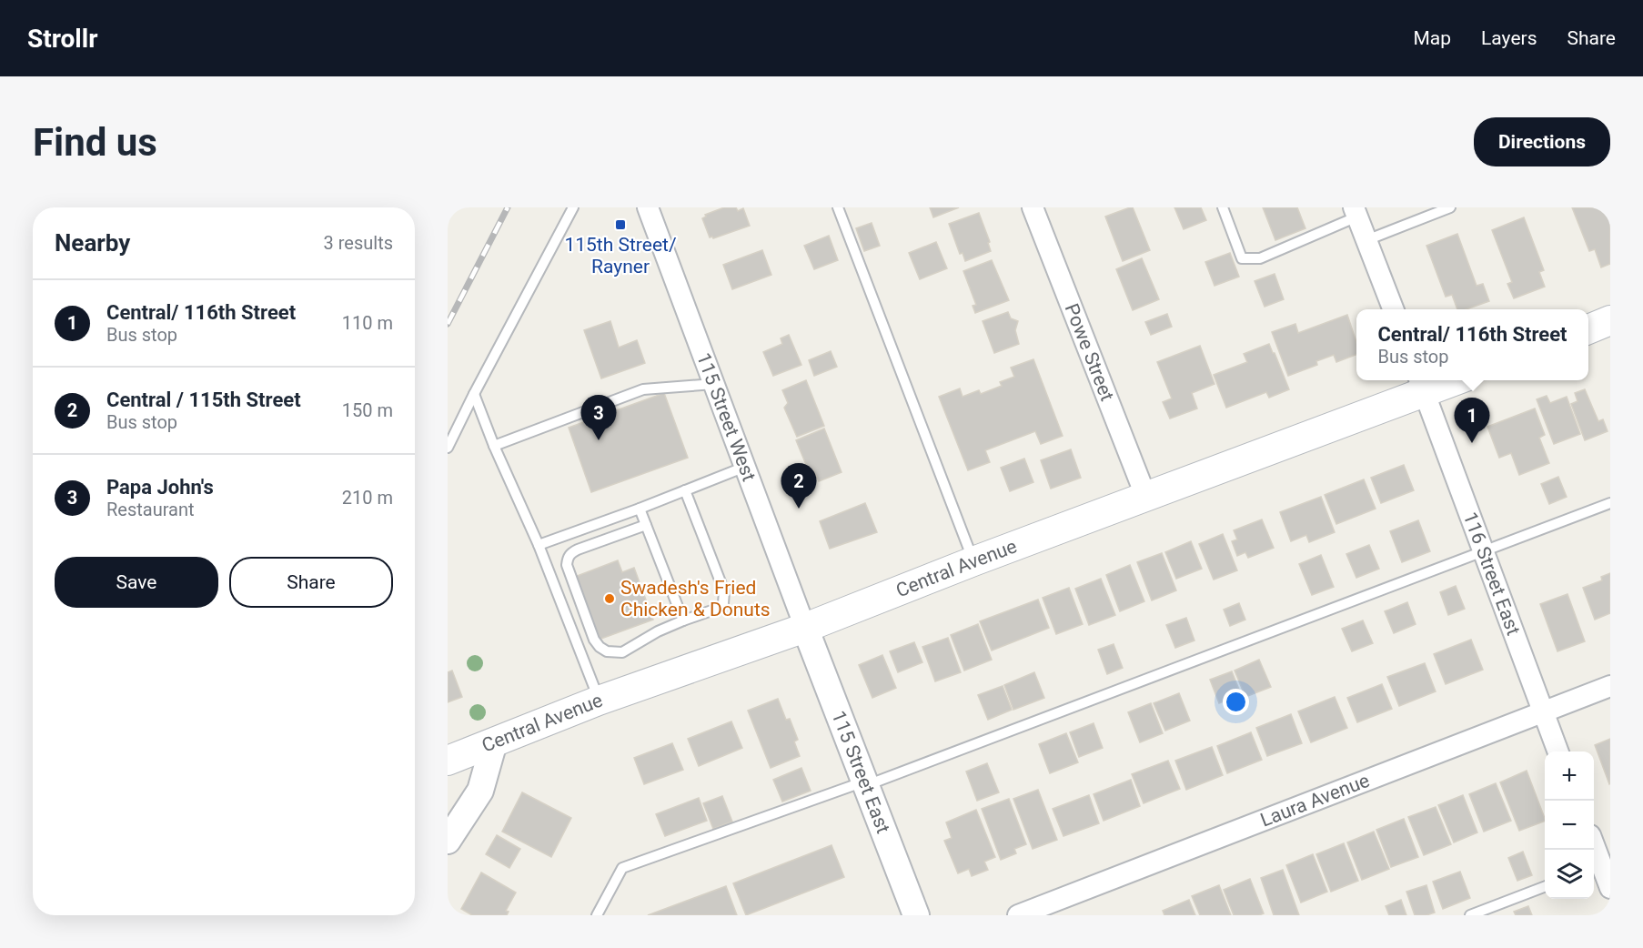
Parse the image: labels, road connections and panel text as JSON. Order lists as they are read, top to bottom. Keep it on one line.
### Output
{"streets":{"main road":["Central Avenue"],"street":["Powe Street","115 Street West","116 Street East","115 Street East","Laura Avenue"]},"crossings":[["Powe Street","Central Avenue"],["115 Street West","Central Avenue"],["115 Street West","115 Street East"],["Central Avenue","116 Street East"],["Central Avenue","115 Street East"],["116 Street East","Laura Avenue"]],"places":{"transit":["115th Street/ Rayner"],"other":["Swadesh's Fried Chicken & Donuts"]},"page":{"header":"Strollr","nav":["Map","Layers","Share"],"buttons":["Directions",["Save","Share"]],"title":"Find us","heading":["Nearby","3 results"],"list":[{"mark":"1","name":"Central/ 116th Street","note":"Bus stop","value":"110 m"},{"mark":"2","name":"Central / 115th Street","note":"Bus stop","value":"150 m"},{"mark":"3","name":"Papa John's","note":"Restaurant","value":"210 m"}],"popup":["Central/ 116th Street","Bus stop"],"pins":["3","1","2"],"map_buttons":["+","−"]}}
